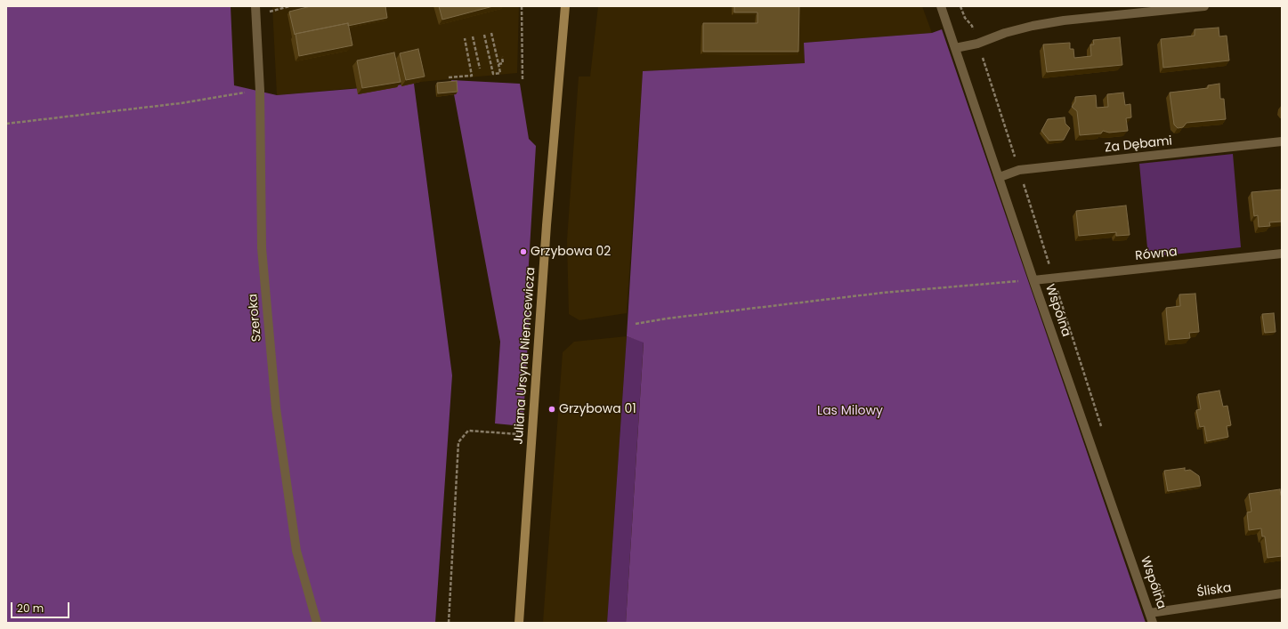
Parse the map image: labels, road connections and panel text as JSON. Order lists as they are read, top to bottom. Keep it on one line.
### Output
{"streets":{"street":["Za Dębami","Równa","Wspólna","Szeroka","Juliana Ursyna Niemcewicza","Śliska"]},"crossings":[["Za Dębami","Wspólna"],["Równa","Wspólna"],["Wspólna","Śliska"]],"parks":["Las Milowy"],"places":["Grzybowa 02","Grzybowa 01"],"scale_bar":"20 m"}
